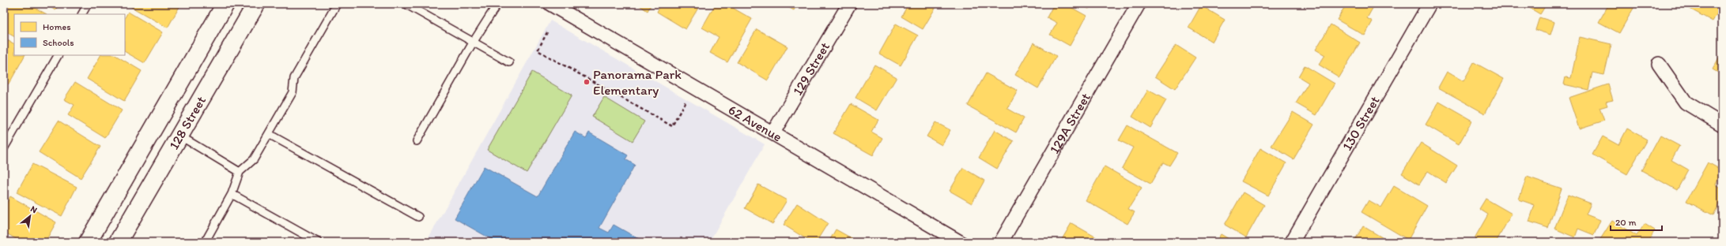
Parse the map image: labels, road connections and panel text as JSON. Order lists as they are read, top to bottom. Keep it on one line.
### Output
{"streets":{"main road":["128 Street"],"street":["129 Street","62 Avenue","129A Street","130 Street"]},"crossings":[["129 Street","62 Avenue"]],"places":["Panorama Park Elementary"],"legend":["Homes","Schools"],"scale_bar":"20 m","north":"top right"}
